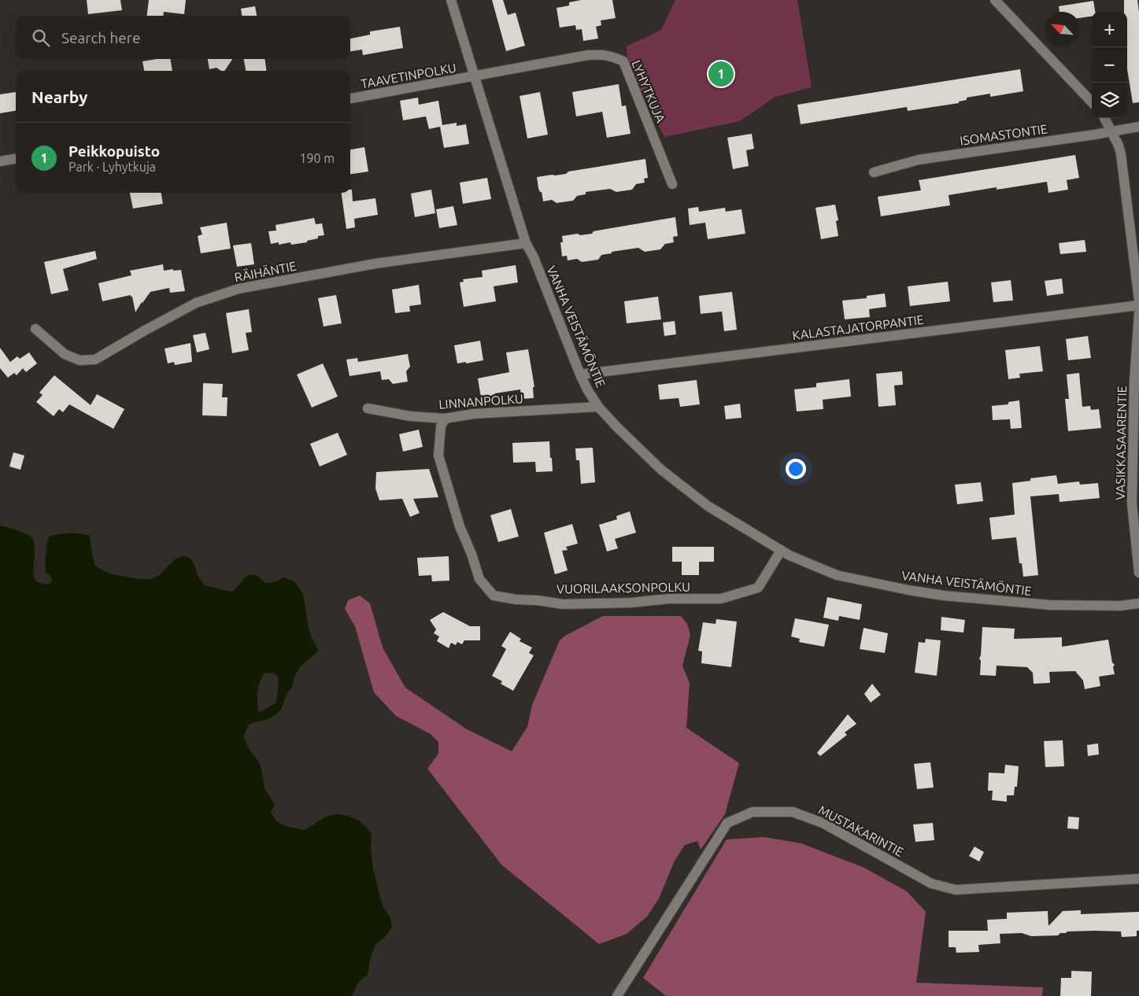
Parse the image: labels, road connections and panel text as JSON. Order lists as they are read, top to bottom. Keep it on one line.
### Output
{"streets":{"street":["TAAVETINPOLKU","LYHYTKUJA","ISOMASTONTIE","RÄIHÄNTIE","VANHA VEISTÄMÖNTIE","KALASTAJATORPANTIE","LINNANPOLKU","VASIKKASAARENTIE","VUORILAAKSONPOLKU","MUSTAKARINTIE"]},"crossings":[["TAAVETINPOLKU","LYHYTKUJA"],["TAAVETINPOLKU","VANHA VEISTÄMÖNTIE"],["LYHYTKUJA","VANHA VEISTÄMÖNTIE"],["RÄIHÄNTIE","VANHA VEISTÄMÖNTIE"],["VANHA VEISTÄMÖNTIE","KALASTAJATORPANTIE"],["VANHA VEISTÄMÖNTIE","LINNANPOLKU"],["VANHA VEISTÄMÖNTIE","VUORILAAKSONPOLKU"],["LINNANPOLKU","VUORILAAKSONPOLKU"]],"north":"top left","page":{"map_buttons":["+","−"],"search":"Search here","pins":"1","heading":"Nearby","list":[{"mark":"1","name":"Peikkopuisto","note":"Park · Lyhytkuja","value":"190 m"}]}}
